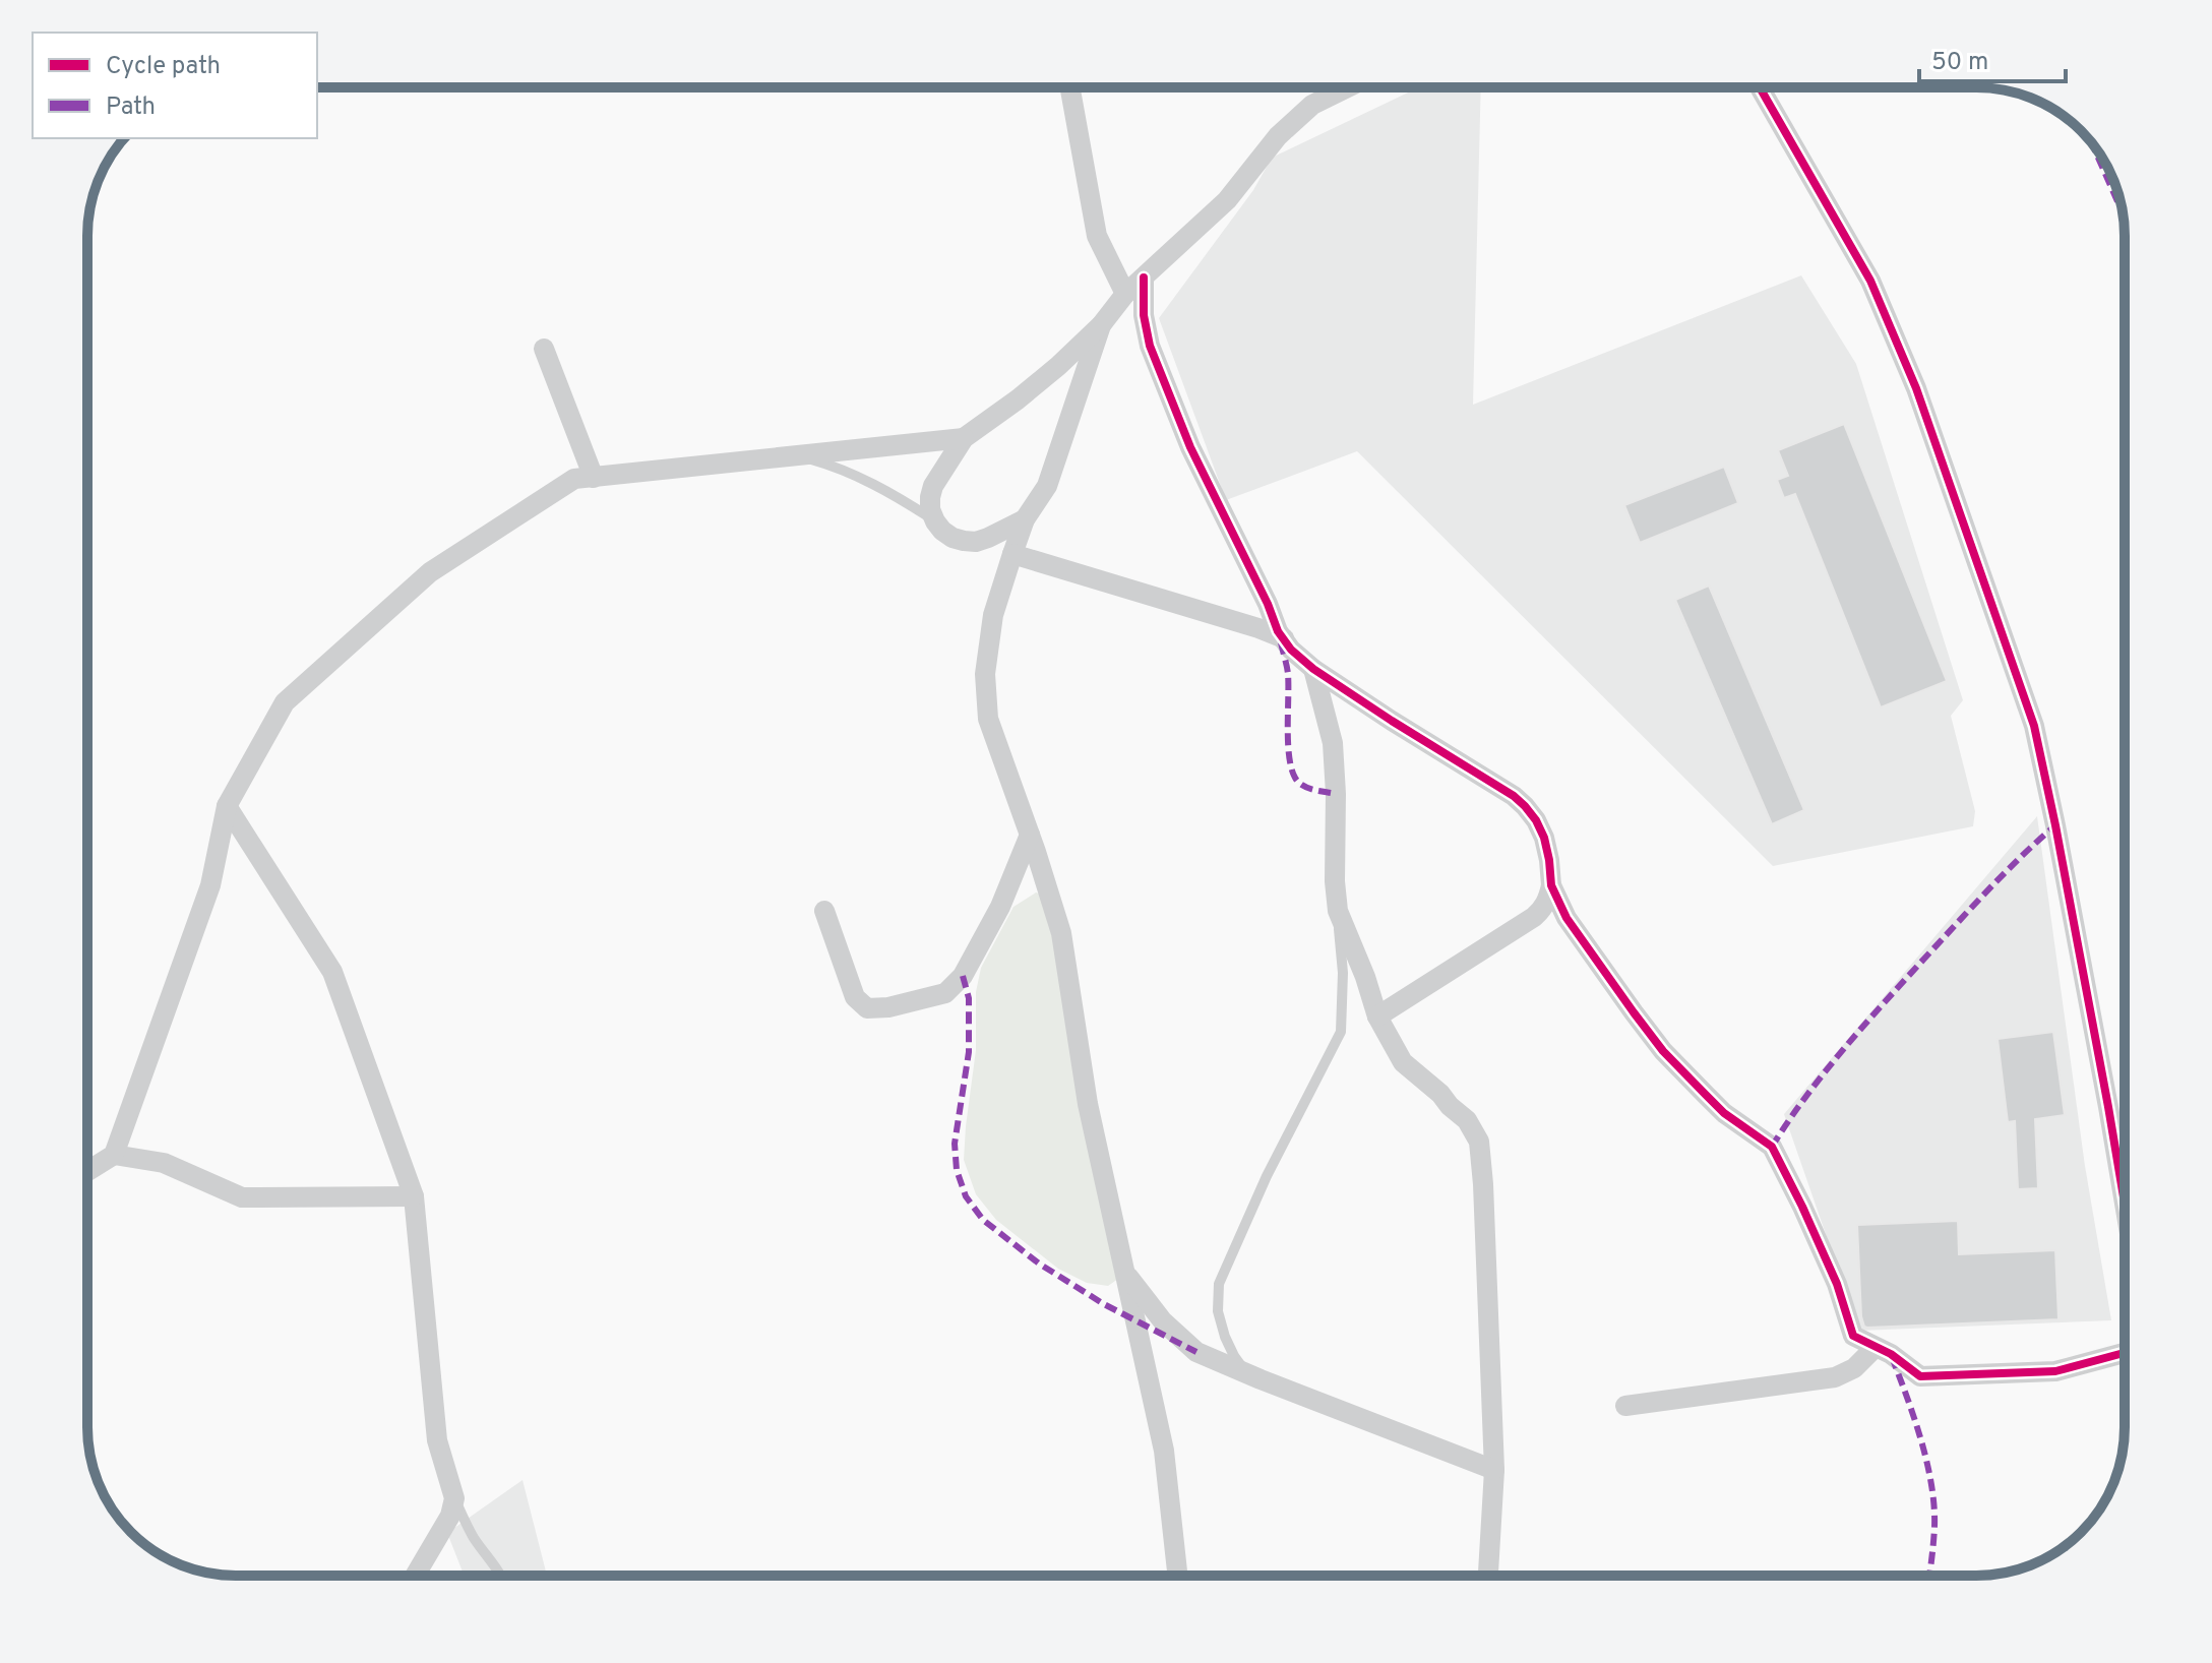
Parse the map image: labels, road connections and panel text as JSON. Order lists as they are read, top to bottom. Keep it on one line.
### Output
{"legend":["Cycle path","Path"],"scale_bar":"50 m"}
